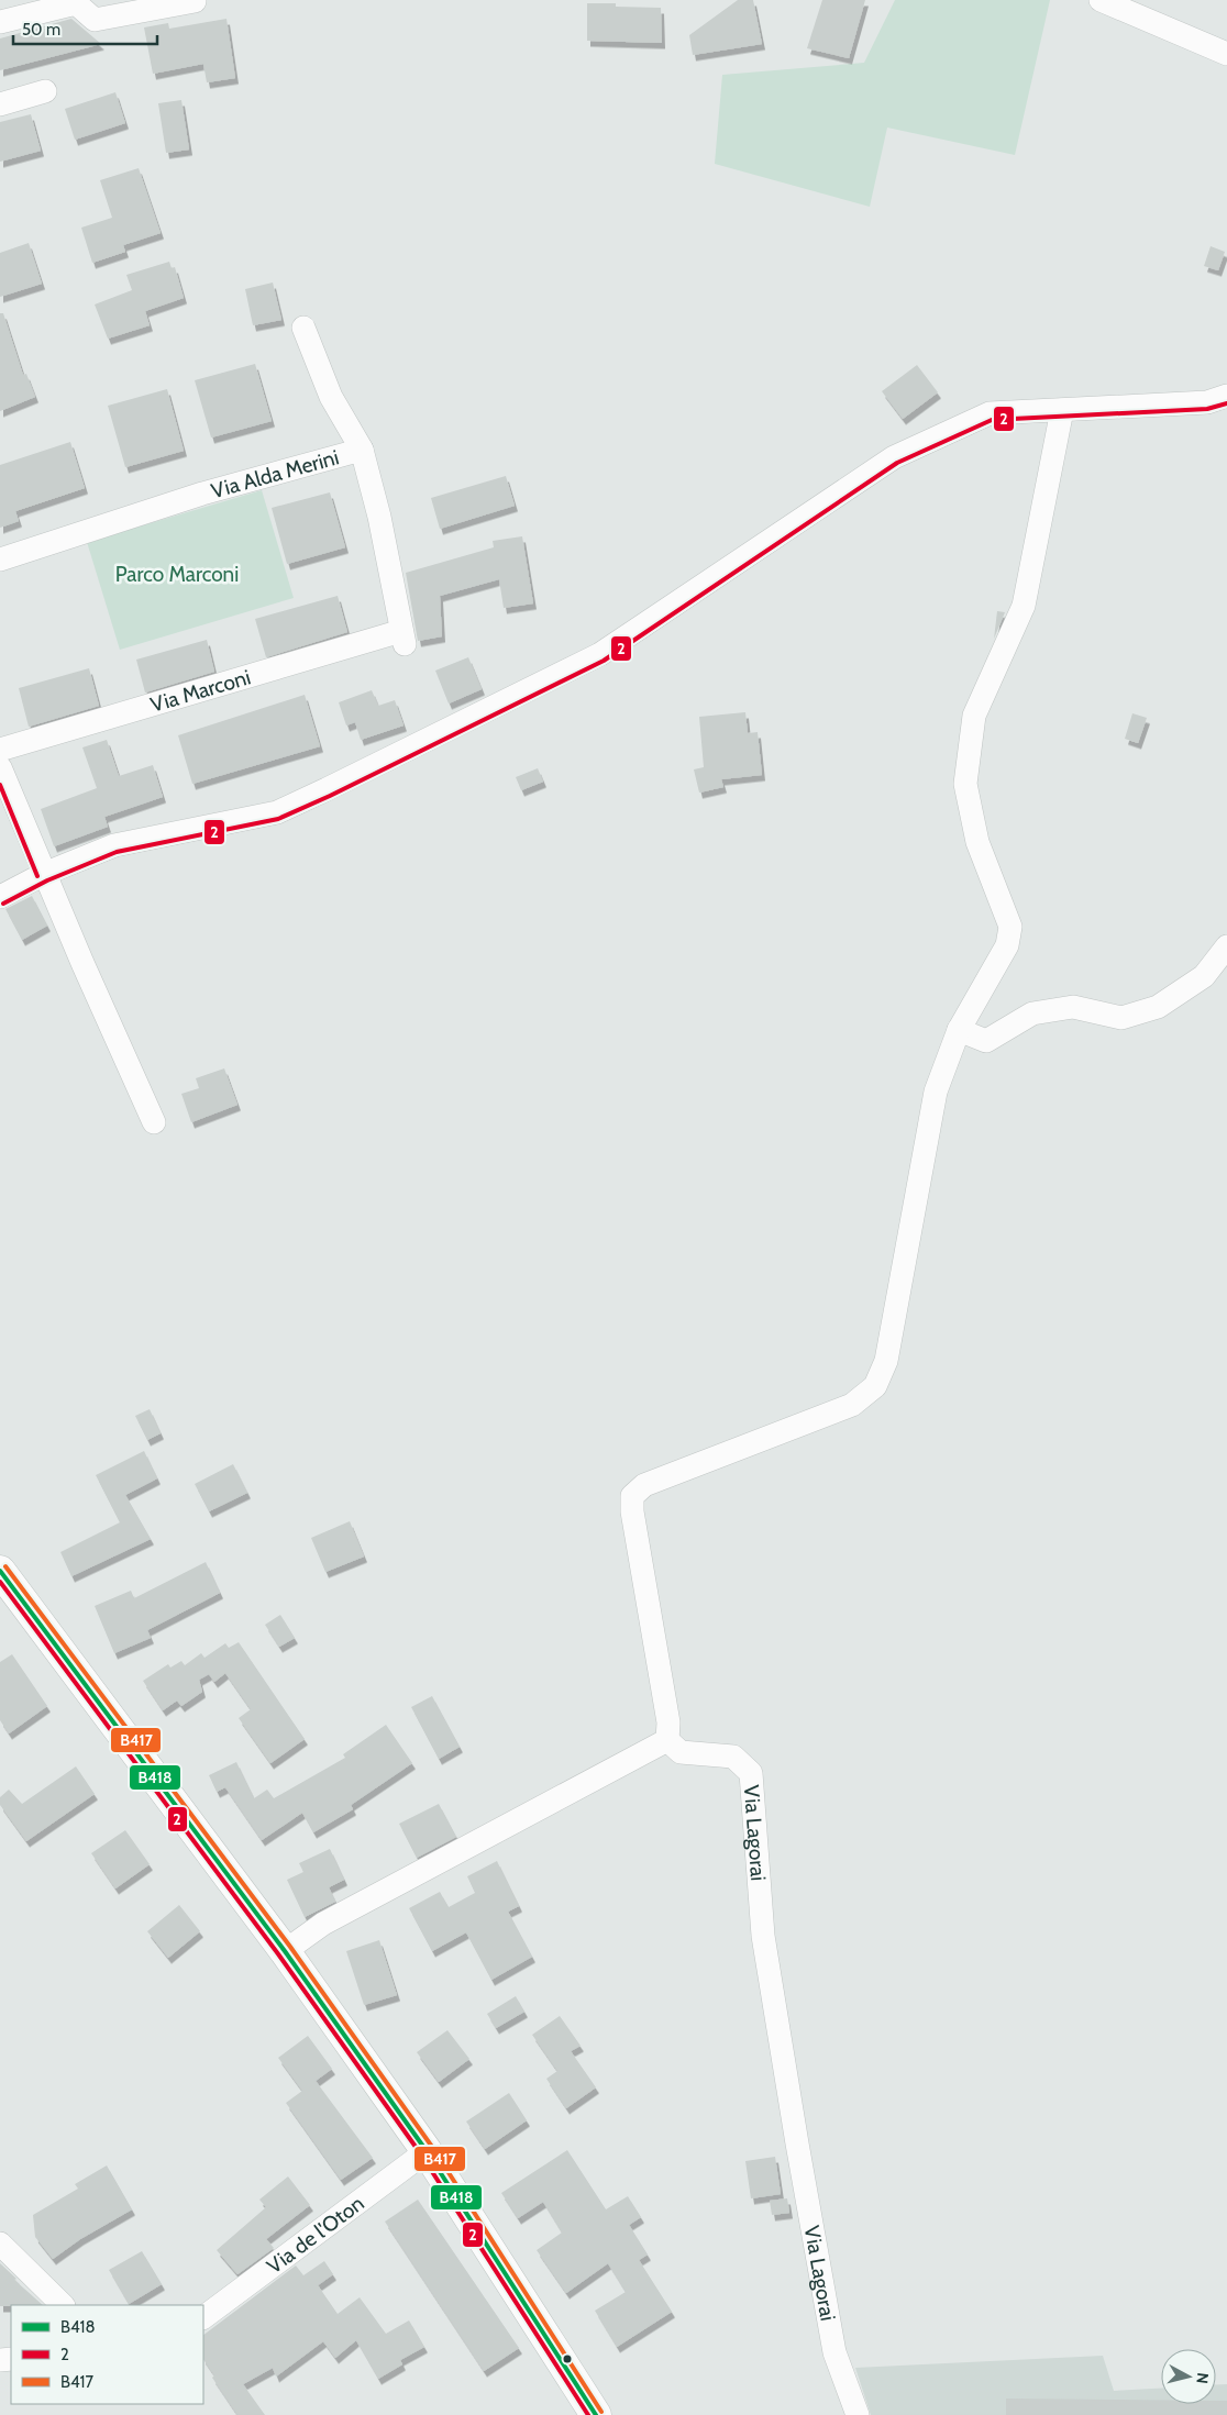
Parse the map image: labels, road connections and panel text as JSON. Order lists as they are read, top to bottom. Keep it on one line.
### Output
{"streets":{"street":["Via Alda Merini","Via Marconi","Via Lagorai","Via de l'Oton"]},"crossings":[["Via Alda Merini","Via Marconi"]],"parks":["Parco Marconi"],"lines":["transit line 2","transit line B417","transit line B418"],"legend":["B418","2","B417"],"scale_bar":"50 m","north":"right"}
